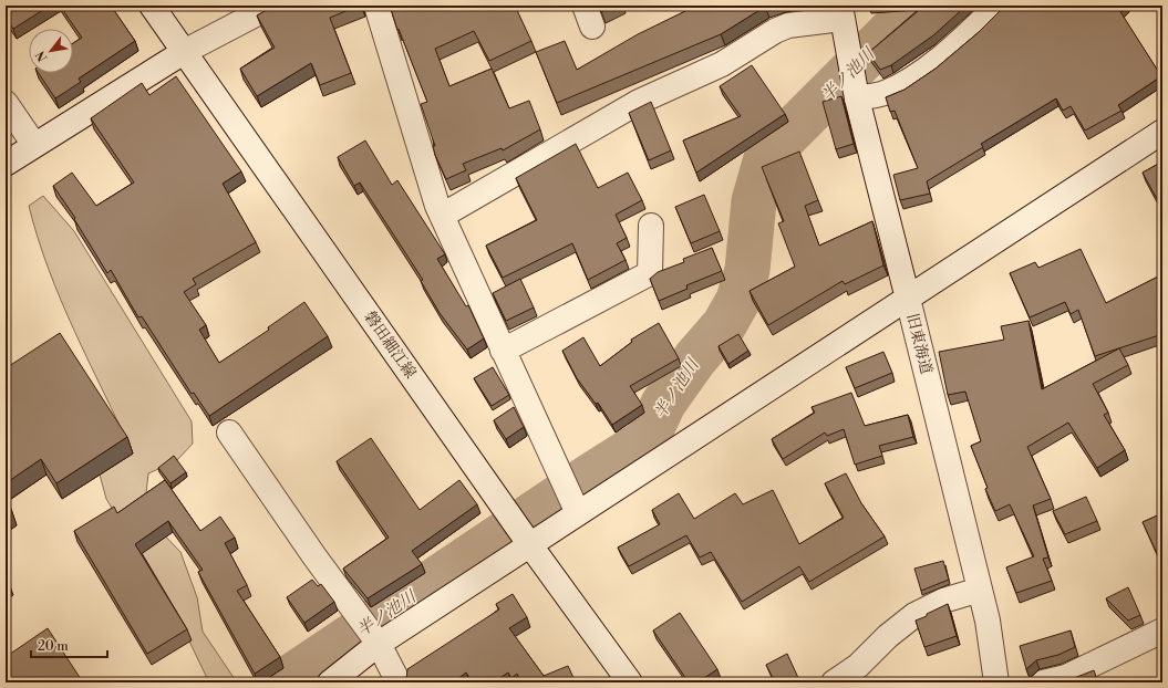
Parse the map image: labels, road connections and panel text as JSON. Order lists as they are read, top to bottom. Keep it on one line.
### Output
{"streets":{"street":["旧東海道","磐田細江線"]},"water":["半ノ池川"],"scale_bar":"20 m","north":"bottom left"}
